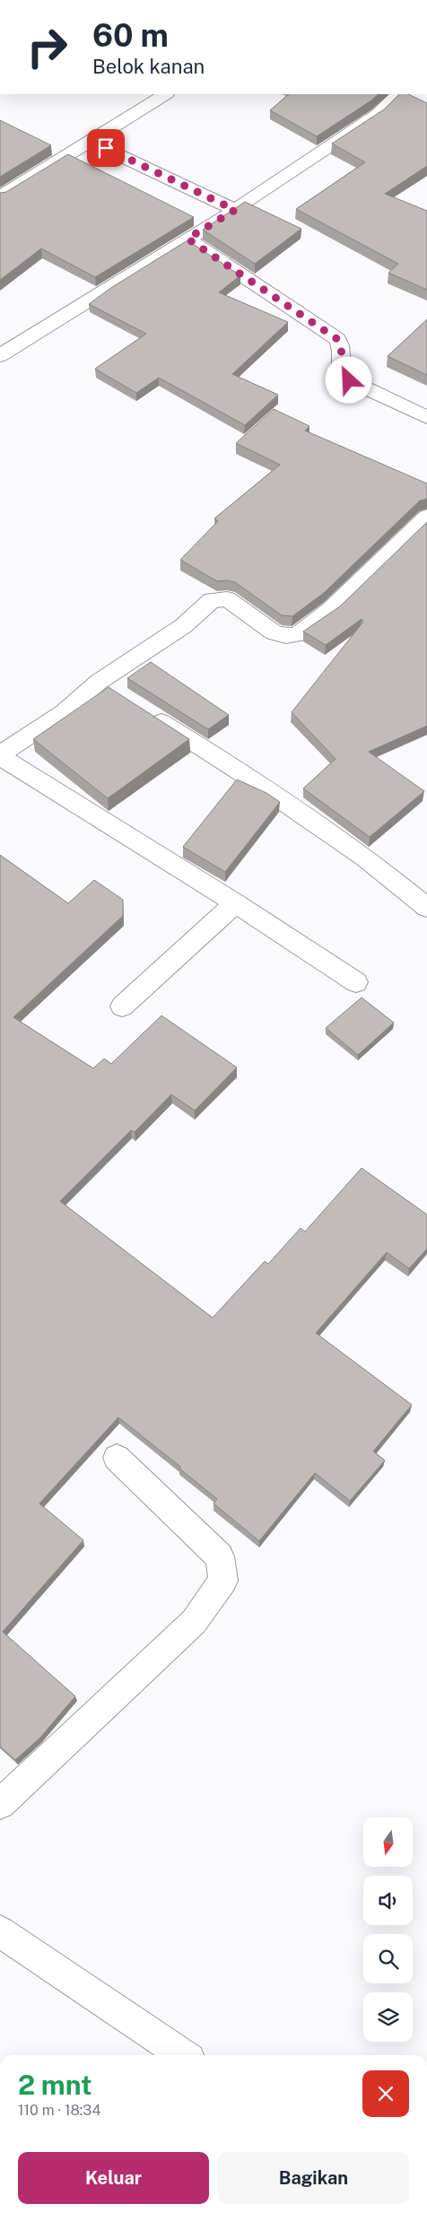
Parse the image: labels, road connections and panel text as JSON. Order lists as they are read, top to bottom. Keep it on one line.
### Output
{"north":"bottom","page":{"turn":["60 m","Belok kanan"],"heading":["2 mnt","110 m · 18:34"],"buttons":["Keluar","Bagikan"]}}
